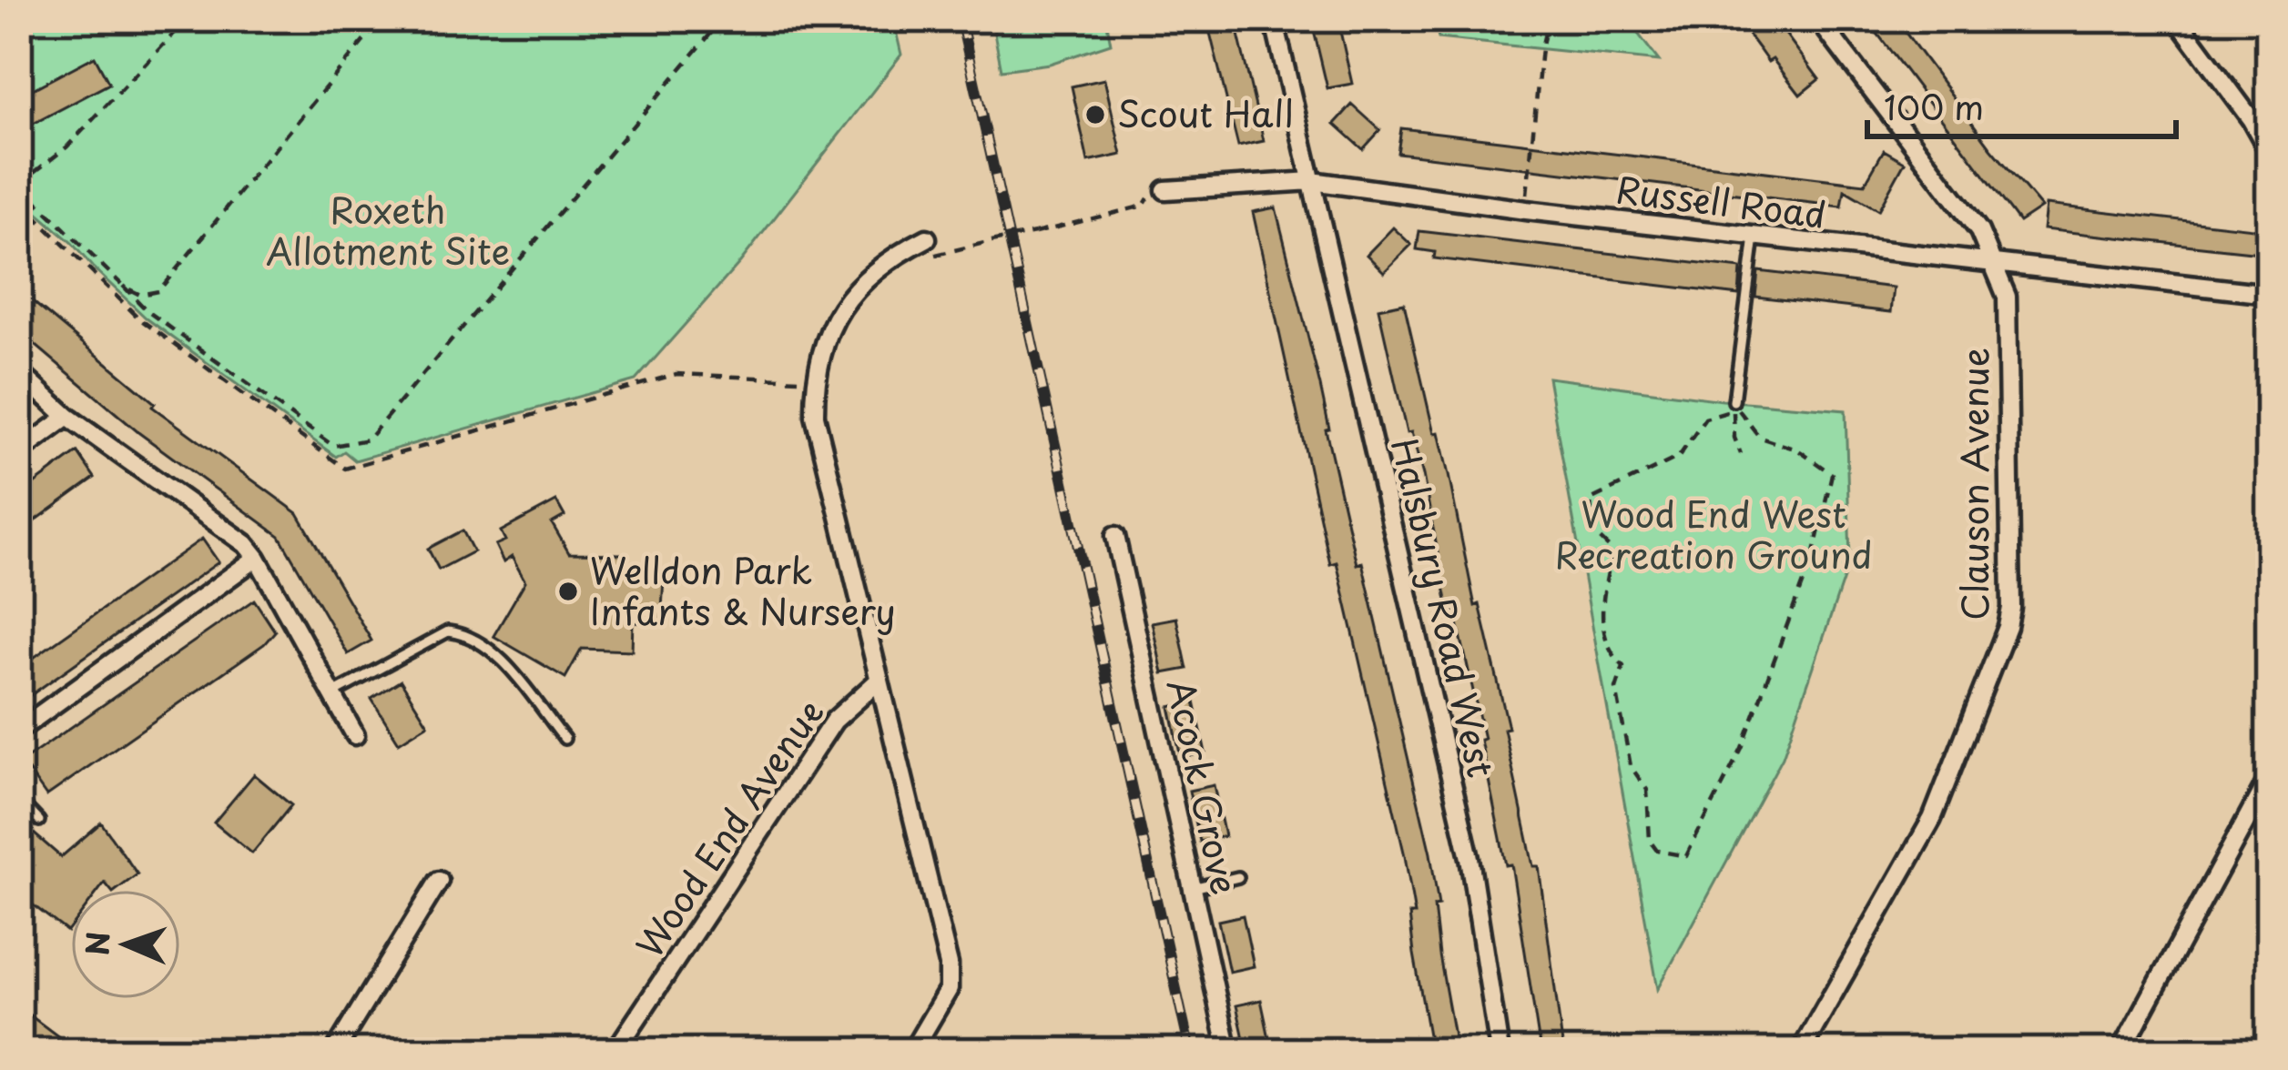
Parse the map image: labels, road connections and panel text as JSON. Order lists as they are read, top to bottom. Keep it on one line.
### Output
{"streets":{"street":["Russell Road","Clauson Avenue","Halsbury Road West","Acock Grove","Wood End Avenue"]},"crossings":[["Russell Road","Clauson Avenue"],["Russell Road","Halsbury Road West"]],"parks":["Roxeth Allotment Site","Wood End West Recreation Ground"],"places":["Scout Hall","Welldon Park Infants & Nursery"],"scale_bar":"100 m","north":"left"}
